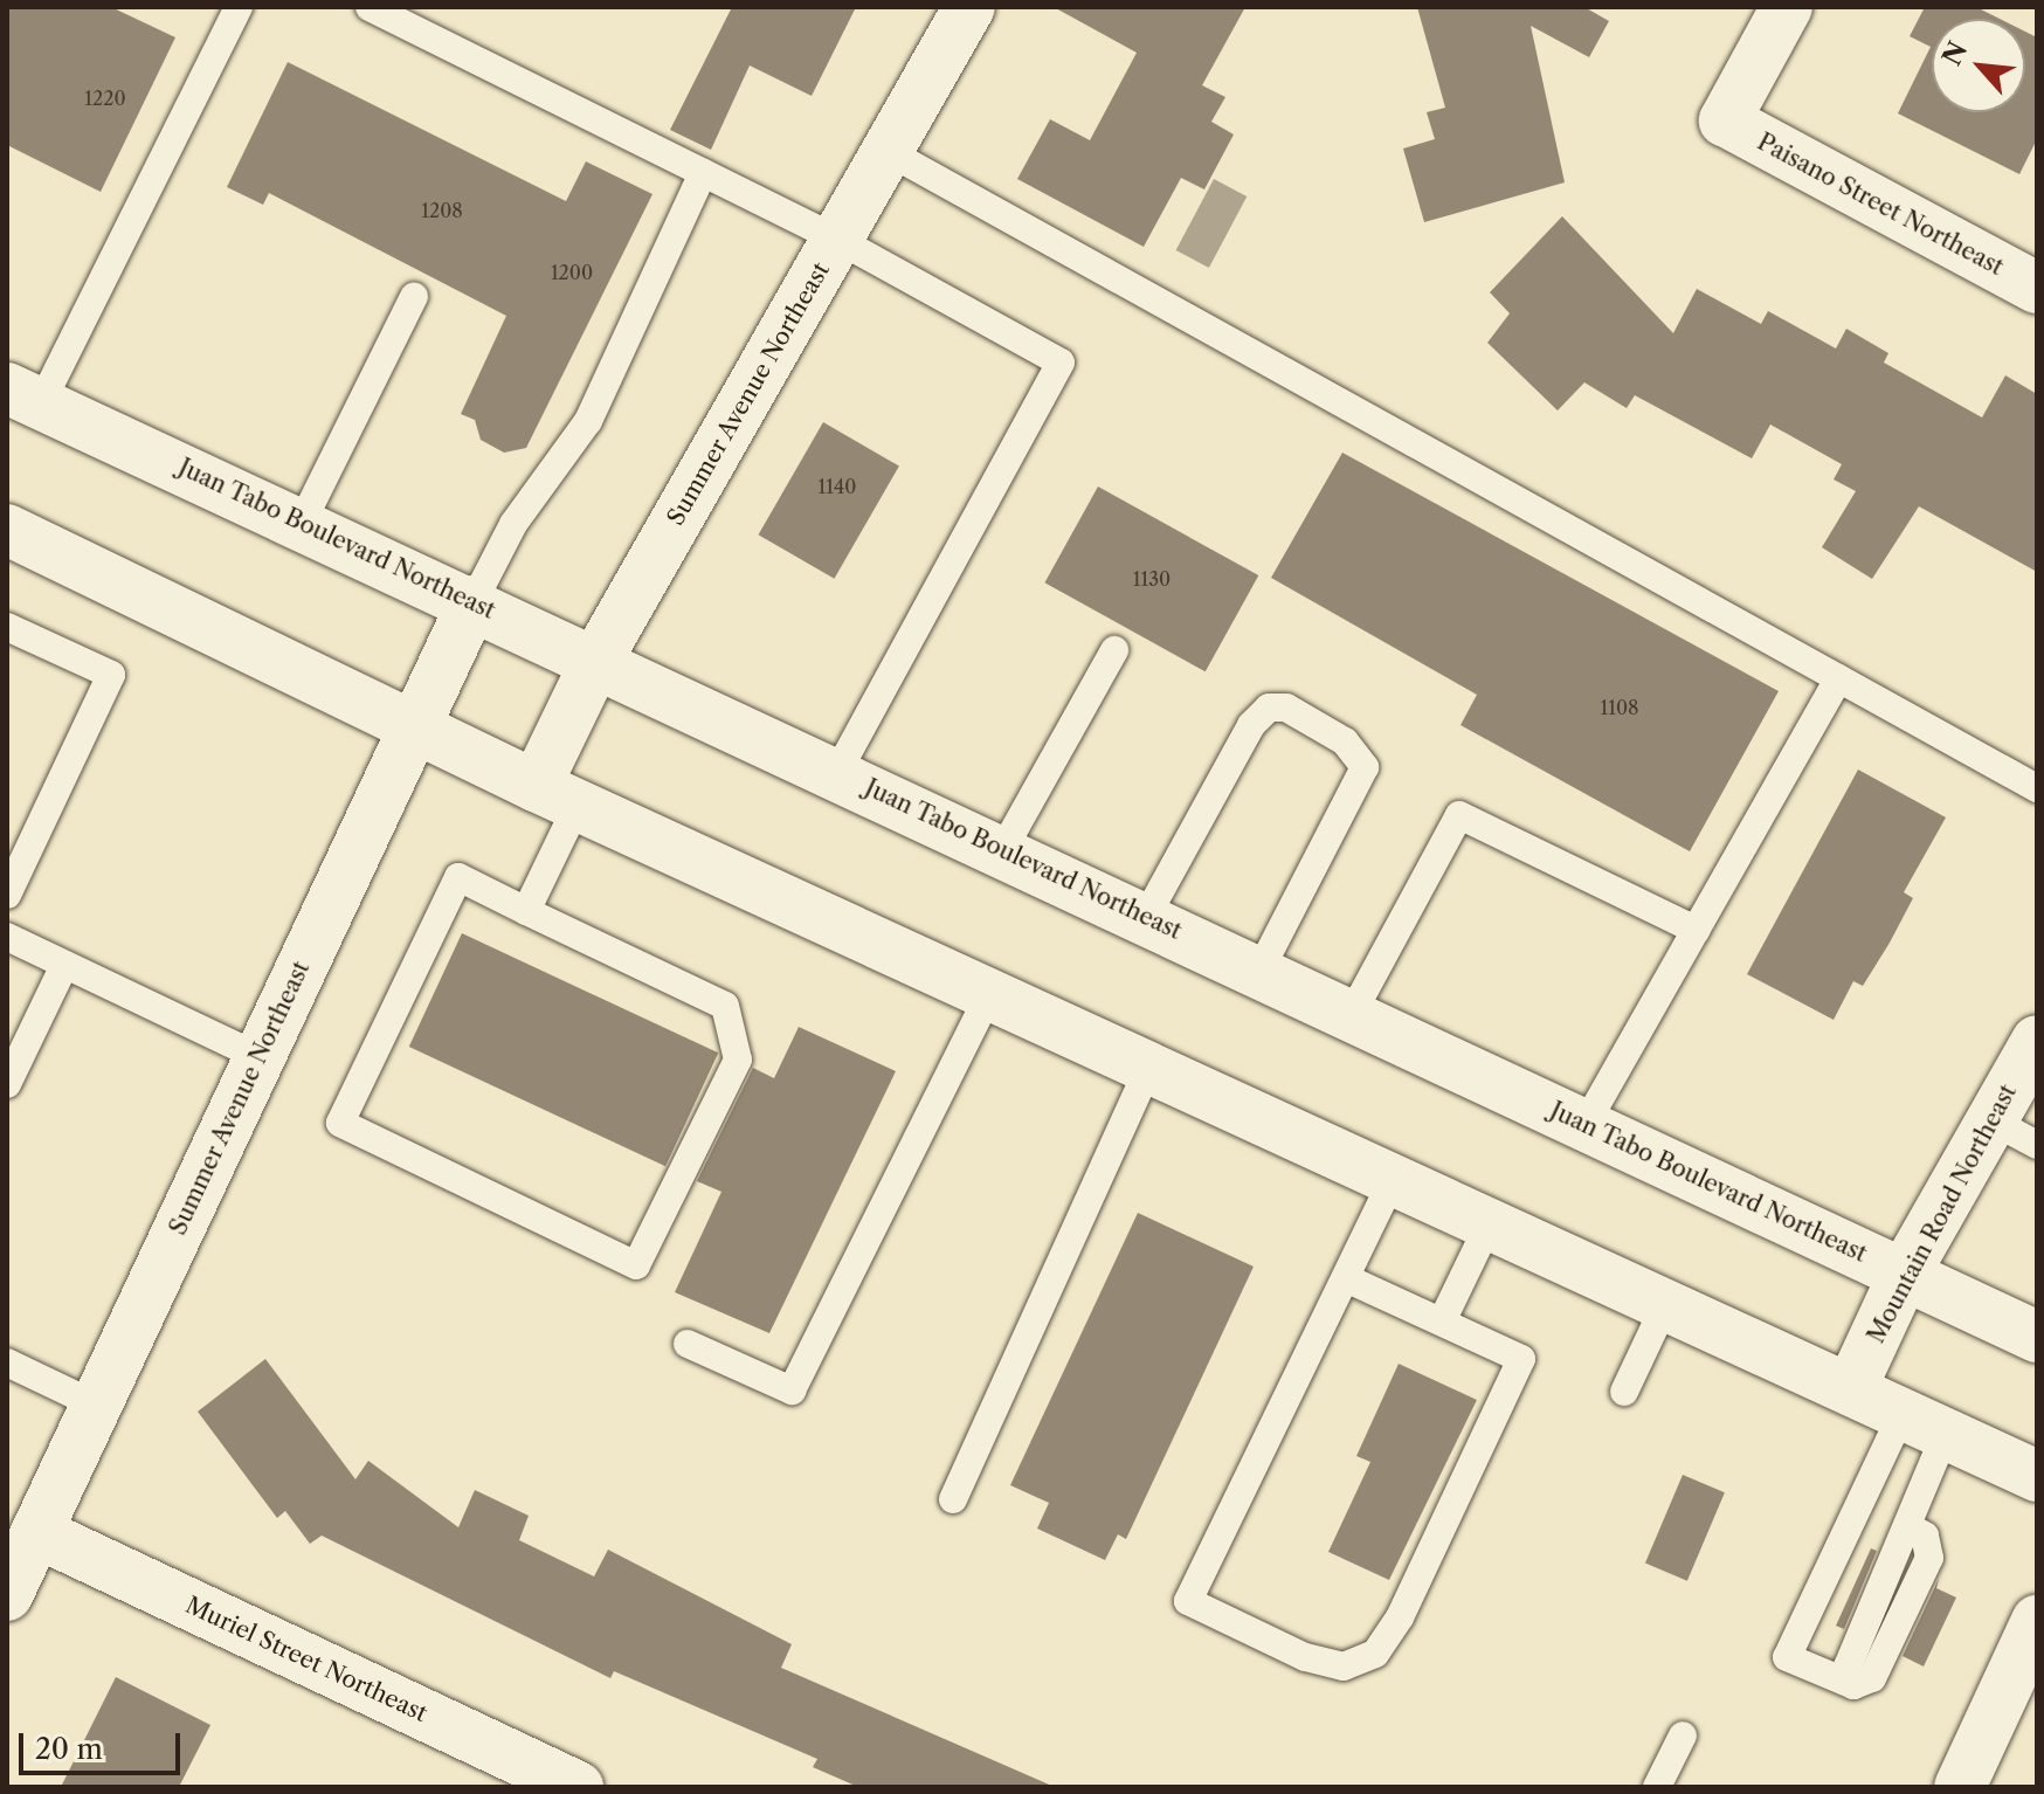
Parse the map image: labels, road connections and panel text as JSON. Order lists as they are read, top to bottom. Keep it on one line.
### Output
{"streets":{"main road":["Paisano Street Northeast","Summer Avenue Northeast","Juan Tabo Boulevard Northeast","Mountain Road Northeast","Muriel Street Northeast"]},"crossings":[["Summer Avenue Northeast","Juan Tabo Boulevard Northeast"],["Summer Avenue Northeast","Muriel Street Northeast"],["Juan Tabo Boulevard Northeast","Mountain Road Northeast"]],"house_numbers":["1220","1208","1200","1140","1130","1108"],"scale_bar":"20 m","north":"top left"}
